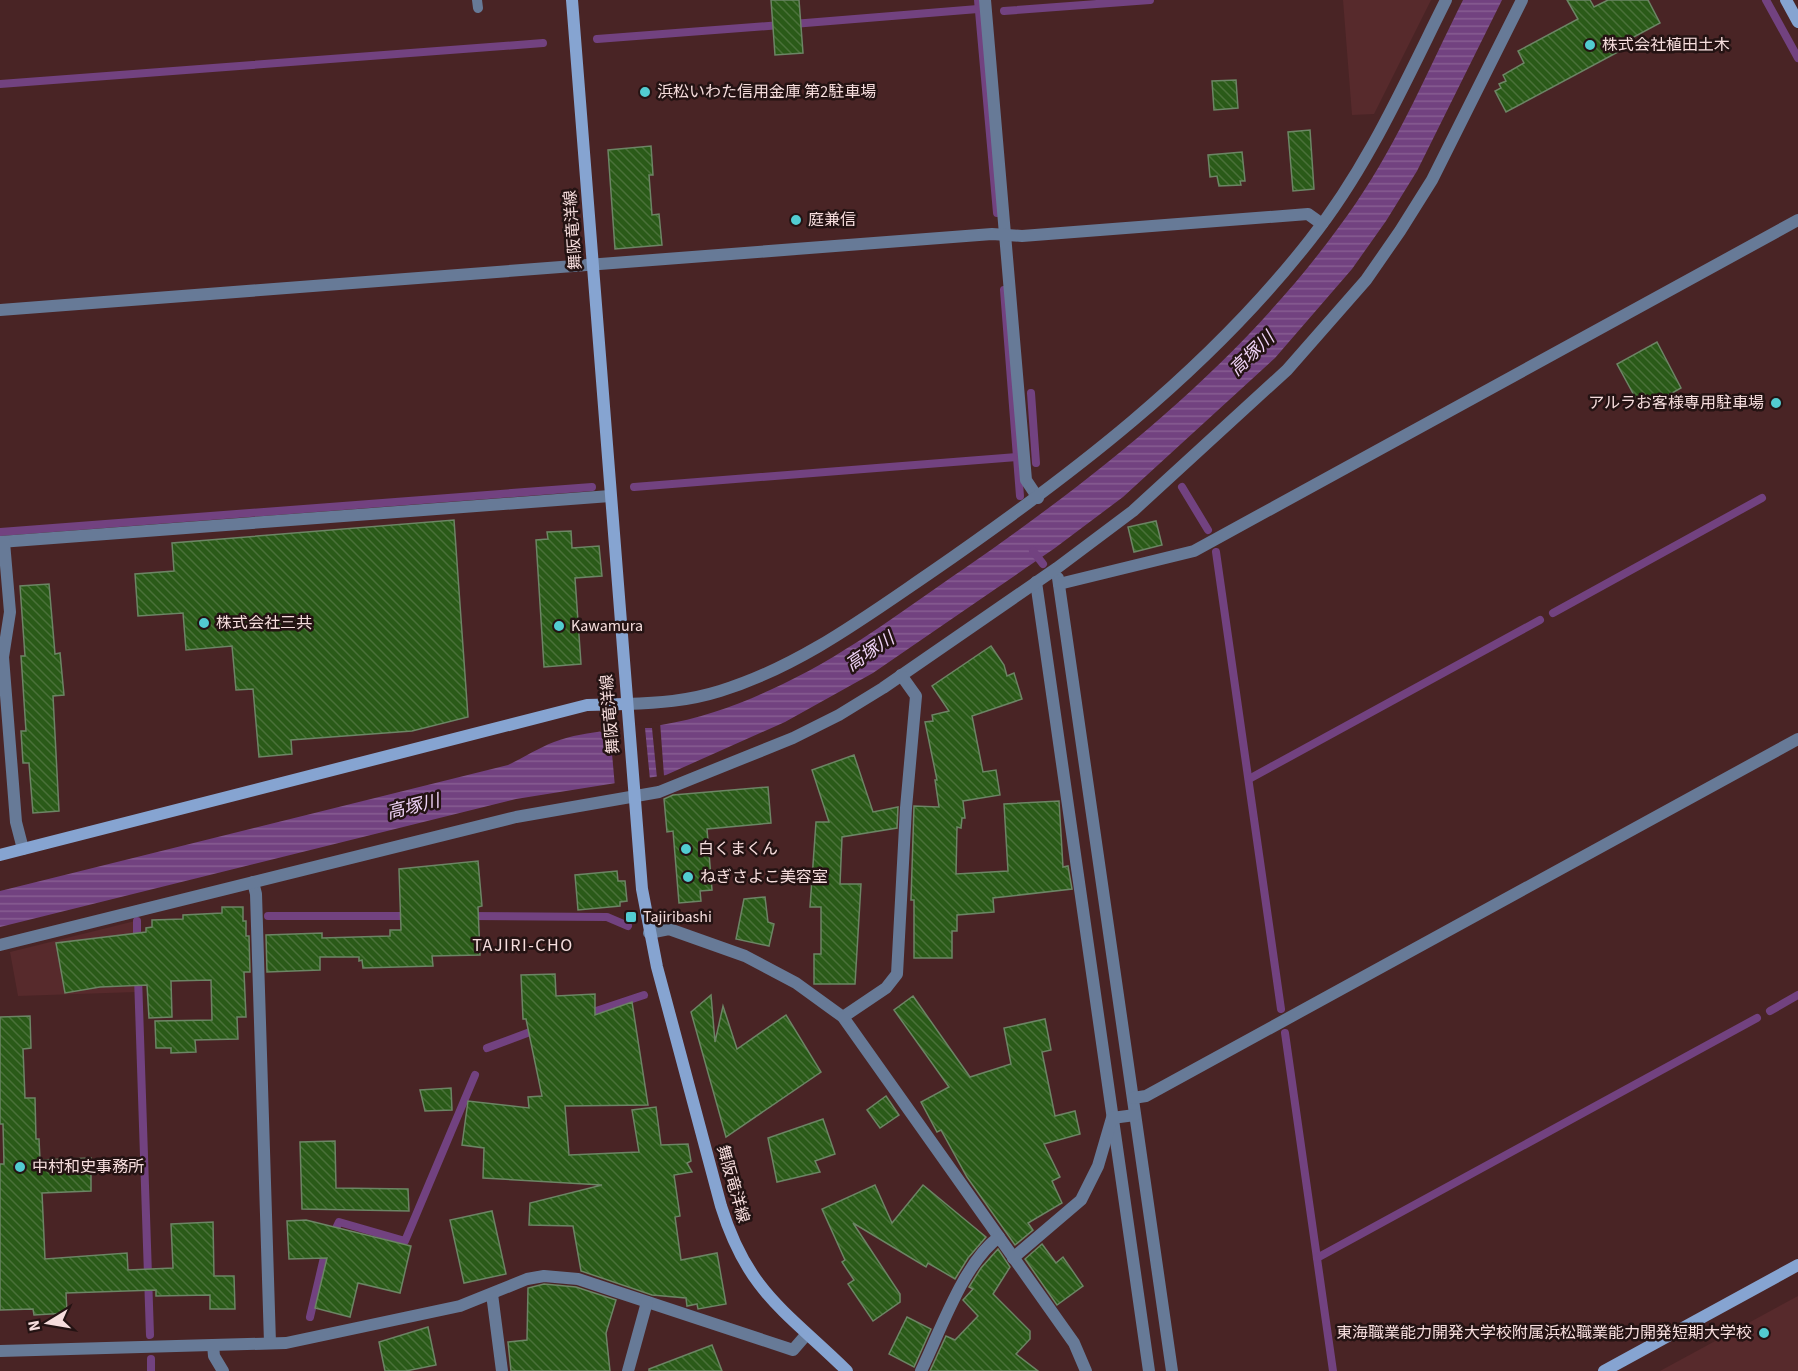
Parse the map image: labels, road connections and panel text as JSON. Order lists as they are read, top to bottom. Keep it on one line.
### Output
{"streets":{"main road":["舞阪竜洋線"]},"districts":["TAJIRI-CHO"],"water":["高塚川"],"places":{"other":["株式会社植田土木","浜松いわた信用金庫 第2駐車場","庭兼信","アルラお客様専用駐車場","株式会社三共","Kawamura","白くまくん","ねぎさよこ美容室","中村和史事務所","東海職業能力開発大学校附属浜松職業能力開発短期大学校"],"transit":["Tajiribashi"]},"north":"left"}
